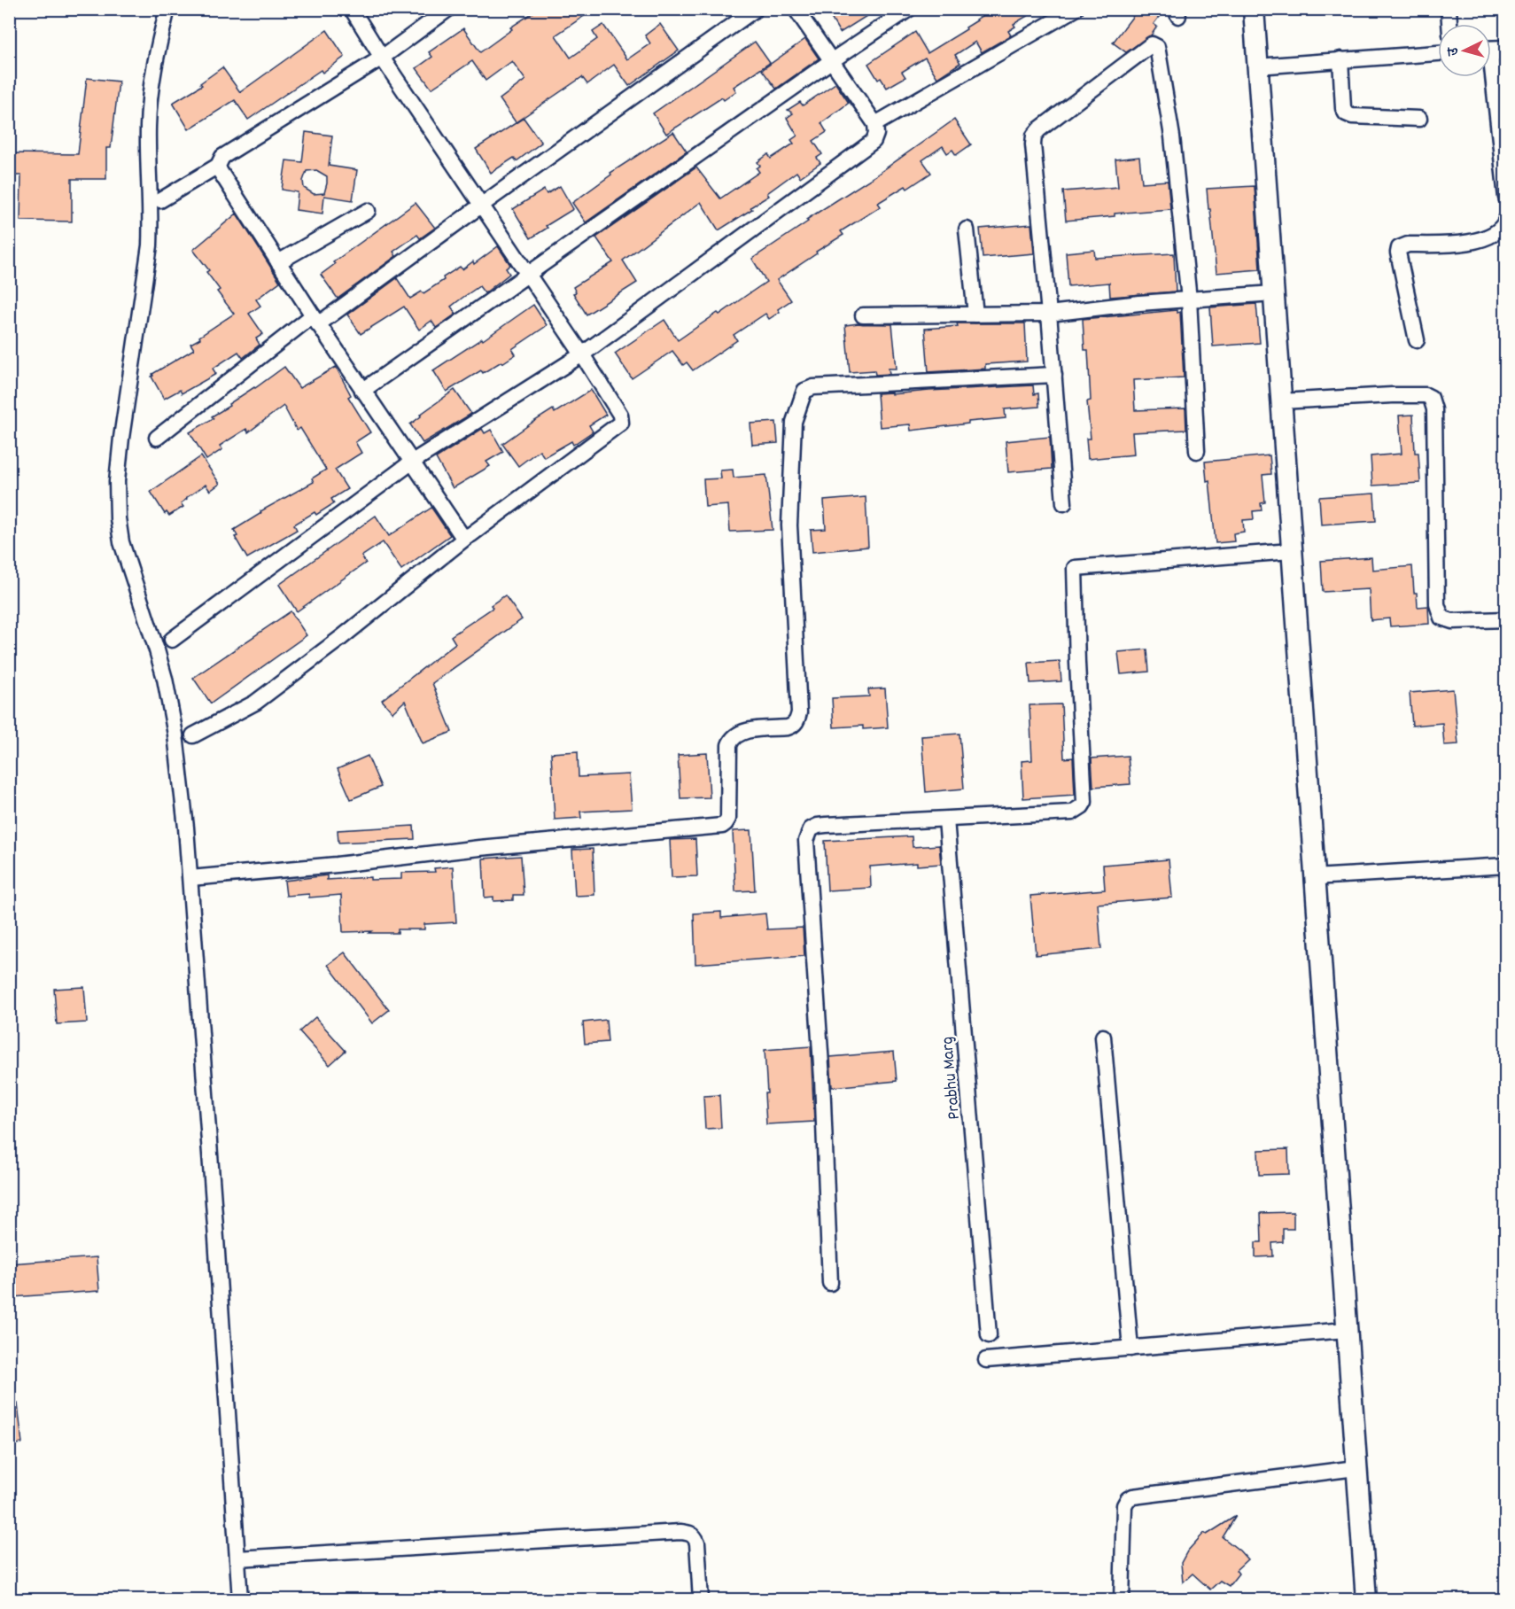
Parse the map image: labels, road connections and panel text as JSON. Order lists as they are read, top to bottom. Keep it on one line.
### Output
{"streets":{"street":["Prabhu Marg"]},"north":"left"}
